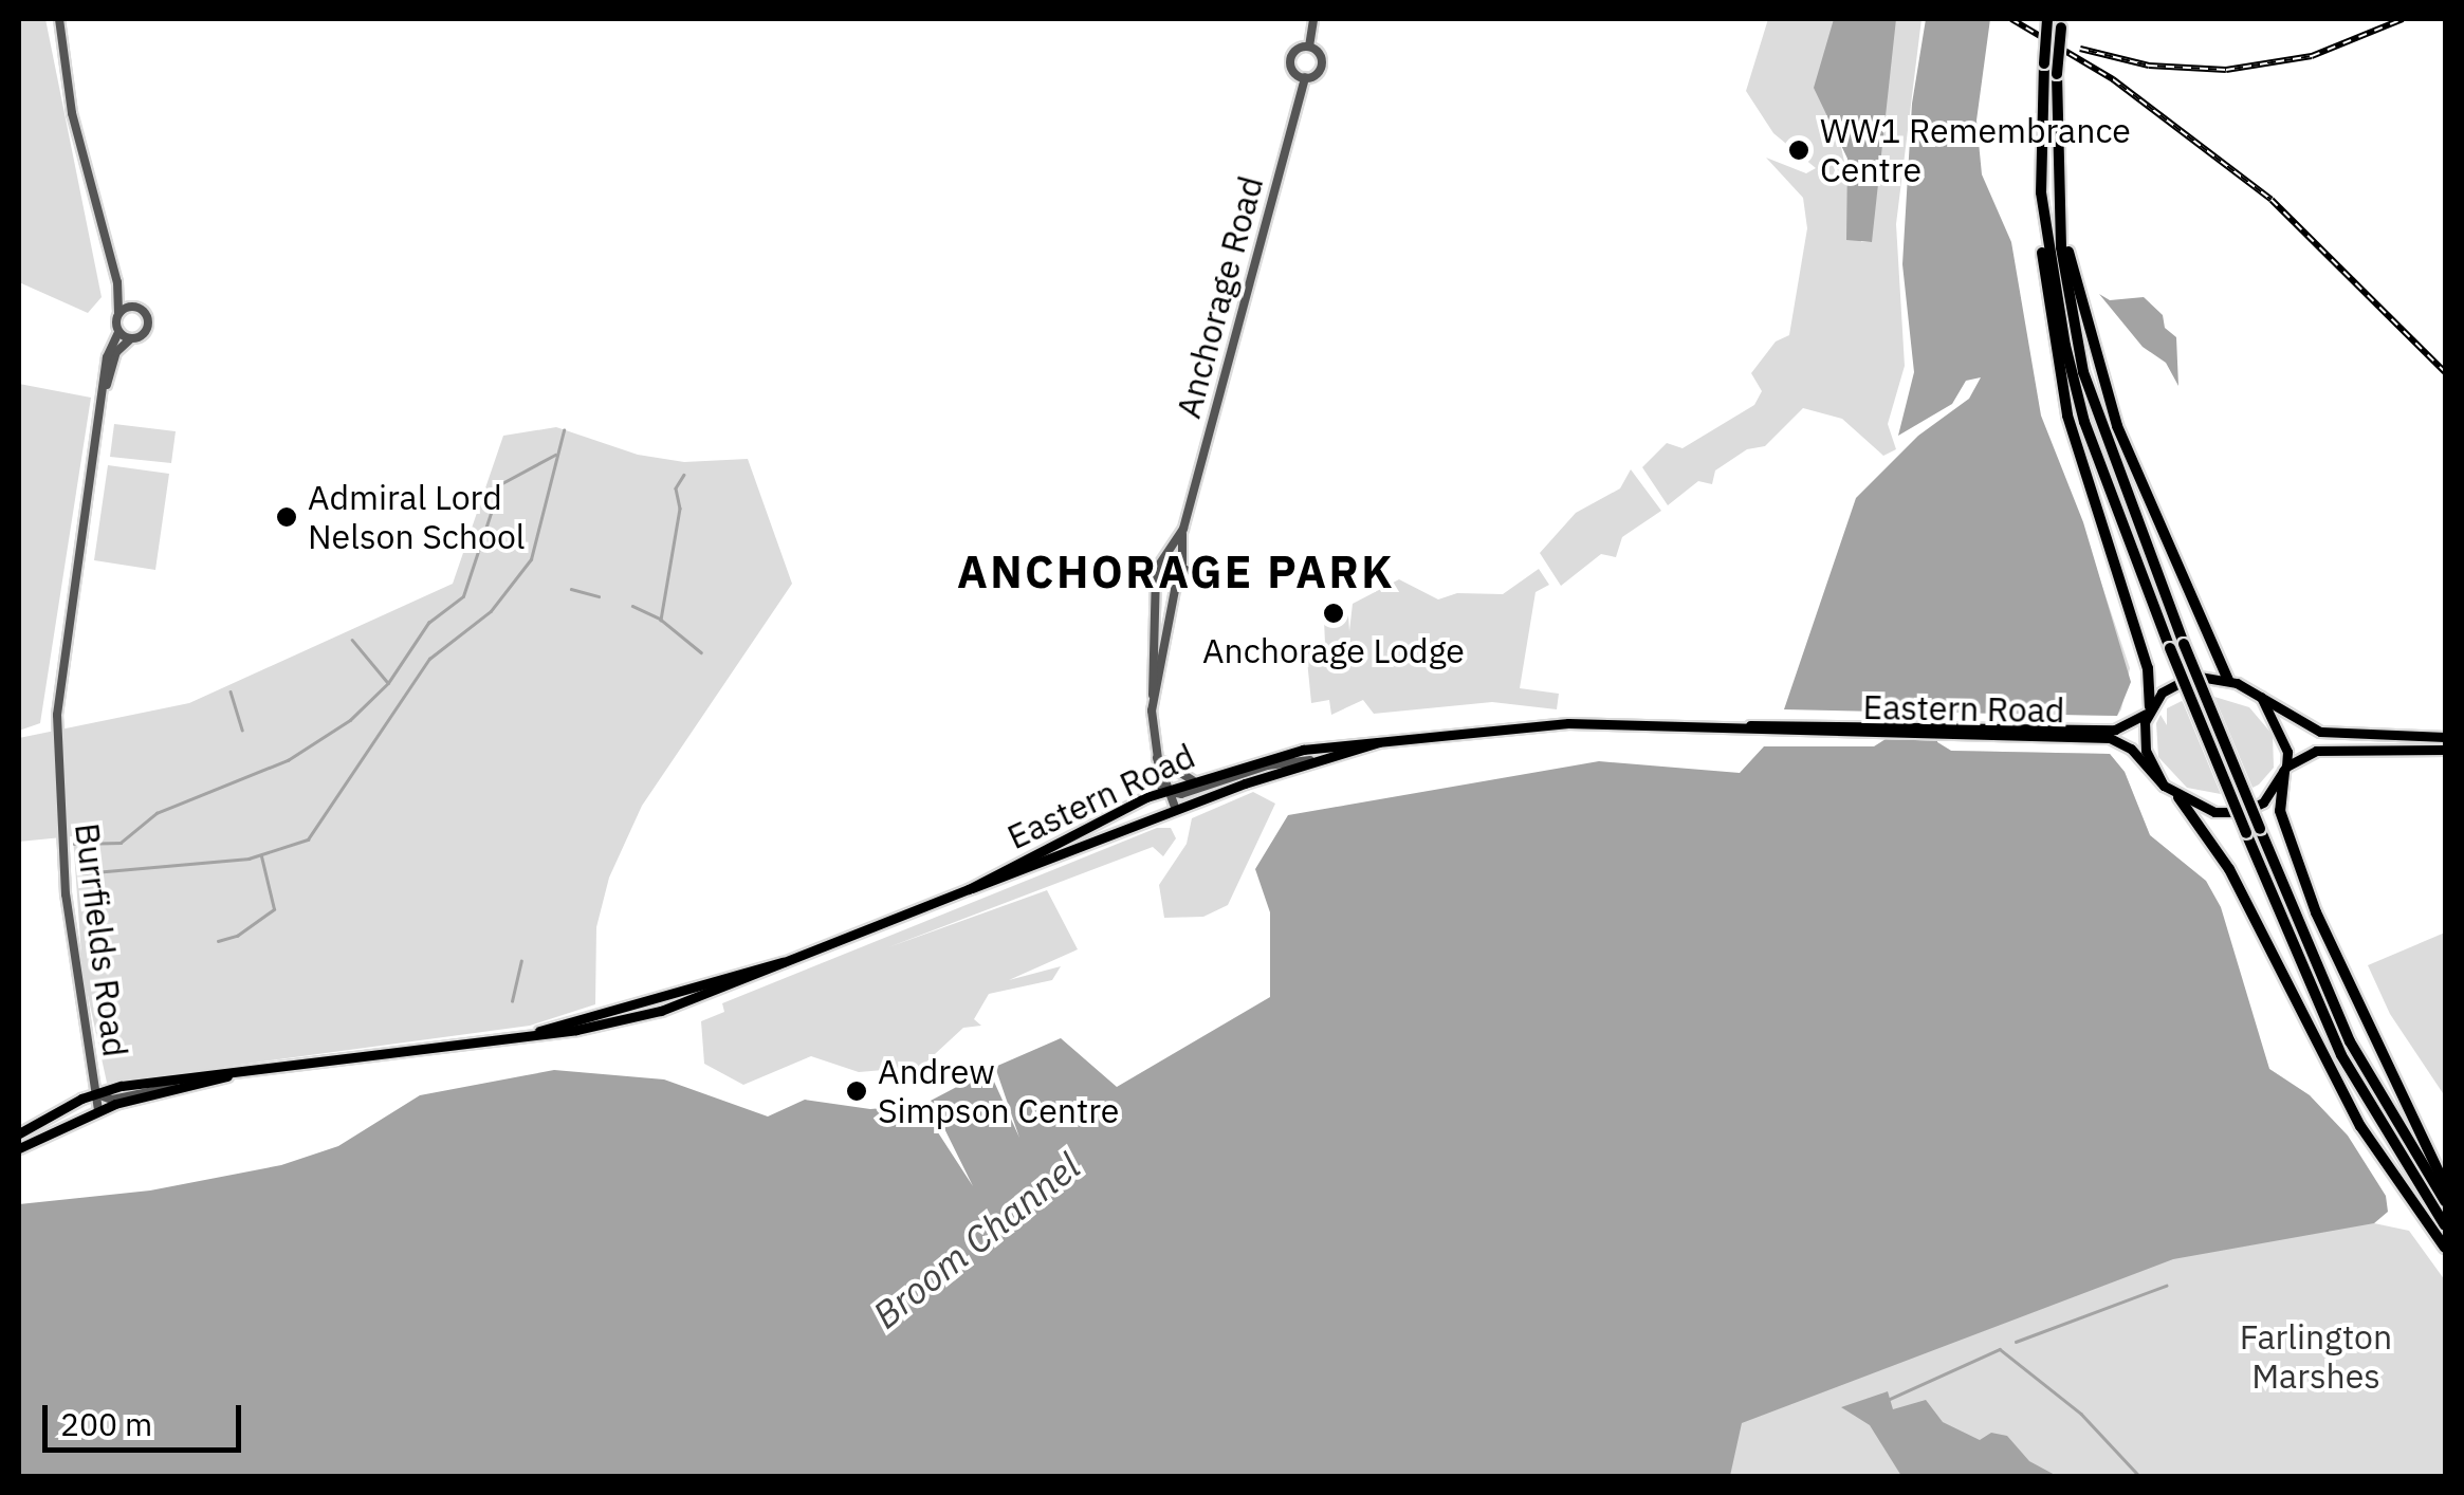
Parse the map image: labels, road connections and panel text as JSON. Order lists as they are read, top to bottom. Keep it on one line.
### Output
{"streets":{"main road":["Eastern Road"],"street":["Anchorage Road","Burrfields Road"]},"crossings":[["Eastern Road","Burrfields Road"]],"districts":["ANCHORAGE PARK"],"water":["Broom Channel"],"parks":["Farlington Marshes"],"places":["WW1 Remembrance Centre","Admiral Lord Nelson School","Anchorage Lodge","Andrew Simpson Centre"],"scale_bar":"200 m"}
